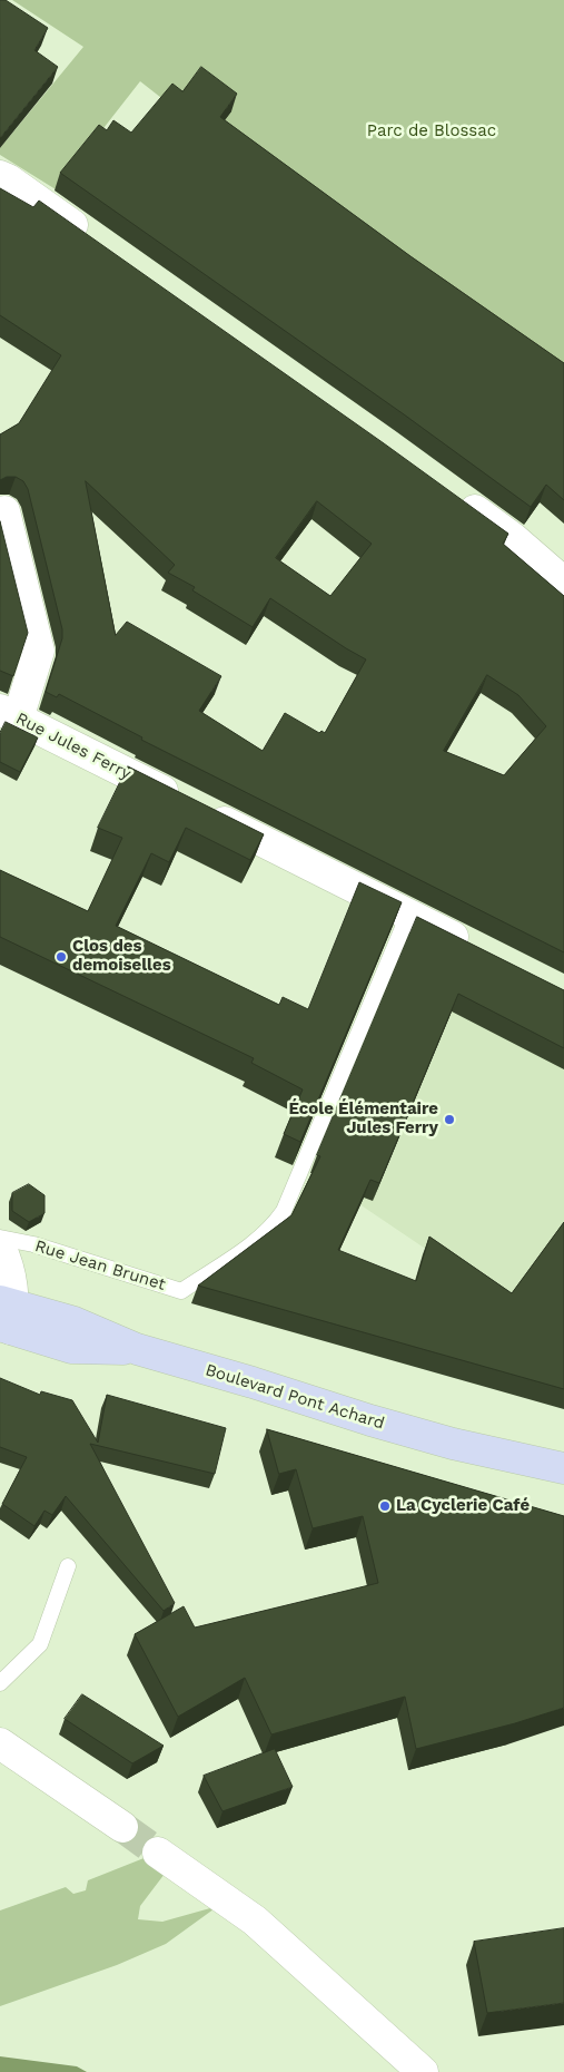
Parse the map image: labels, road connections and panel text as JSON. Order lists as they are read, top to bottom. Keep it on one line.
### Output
{"streets":{"main road":["Boulevard Pont Achard"],"street":["Rue Jules Ferry"],"lane":["Rue Jean Brunet"]},"crossings":[["Rue Jules Ferry","Rue Jean Brunet"]],"parks":["Parc de Blossac"],"places":["Clos des demoiselles","École Élémentaire Jules Ferry","La Cyclerie Café"]}
